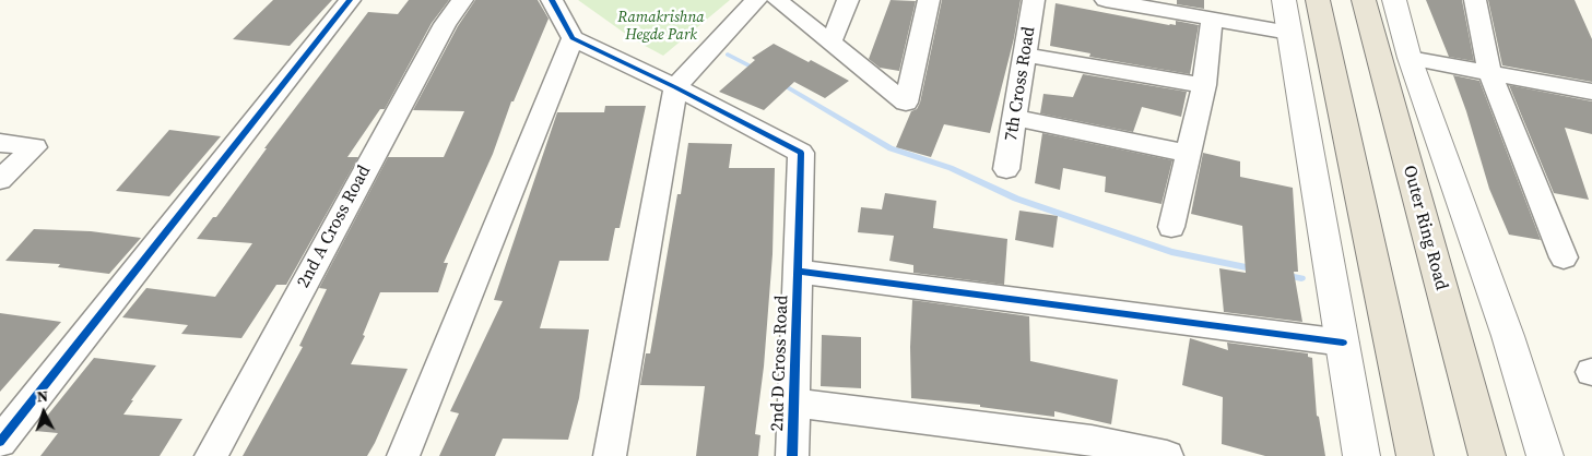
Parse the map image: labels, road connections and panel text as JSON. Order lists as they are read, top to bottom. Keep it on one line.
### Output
{"streets":{"highway":["Outer Ring Road"],"street":["7th Cross Road","2nd A Cross Road","2nd D Cross Road"]},"parks":["Ramakrishna Hegde Park"],"north":"top"}
